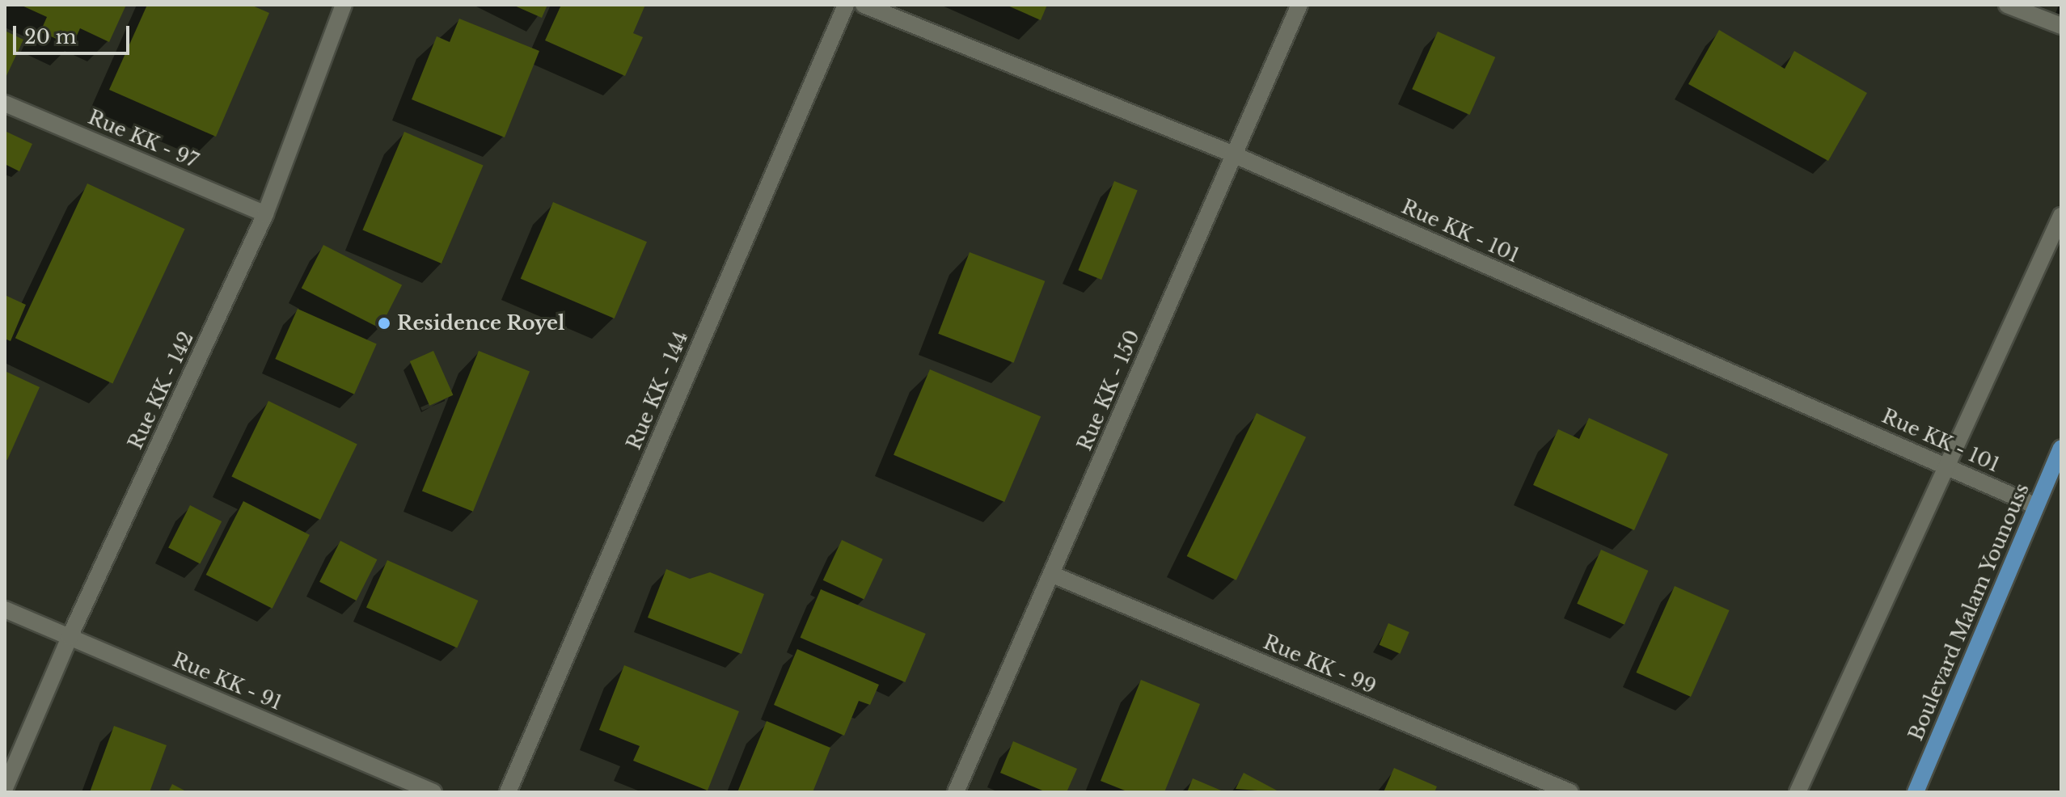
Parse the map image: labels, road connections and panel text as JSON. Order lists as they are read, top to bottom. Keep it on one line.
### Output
{"streets":{"main road":["Boulevard Malam Younouss"],"street":["Rue KK - 97","Rue KK - 101","Rue KK - 142","Rue KK - 144","Rue KK - 150","Rue KK - 99","Rue KK - 91"]},"crossings":[["Rue KK - 97","Rue KK - 142"],["Rue KK - 101","Rue KK - 150"],["Rue KK - 101","Boulevard Malam Younouss"],["Rue KK - 142","Rue KK - 91"],["Rue KK - 150","Rue KK - 99"]],"places":["Residence Royel"],"scale_bar":"20 m"}
